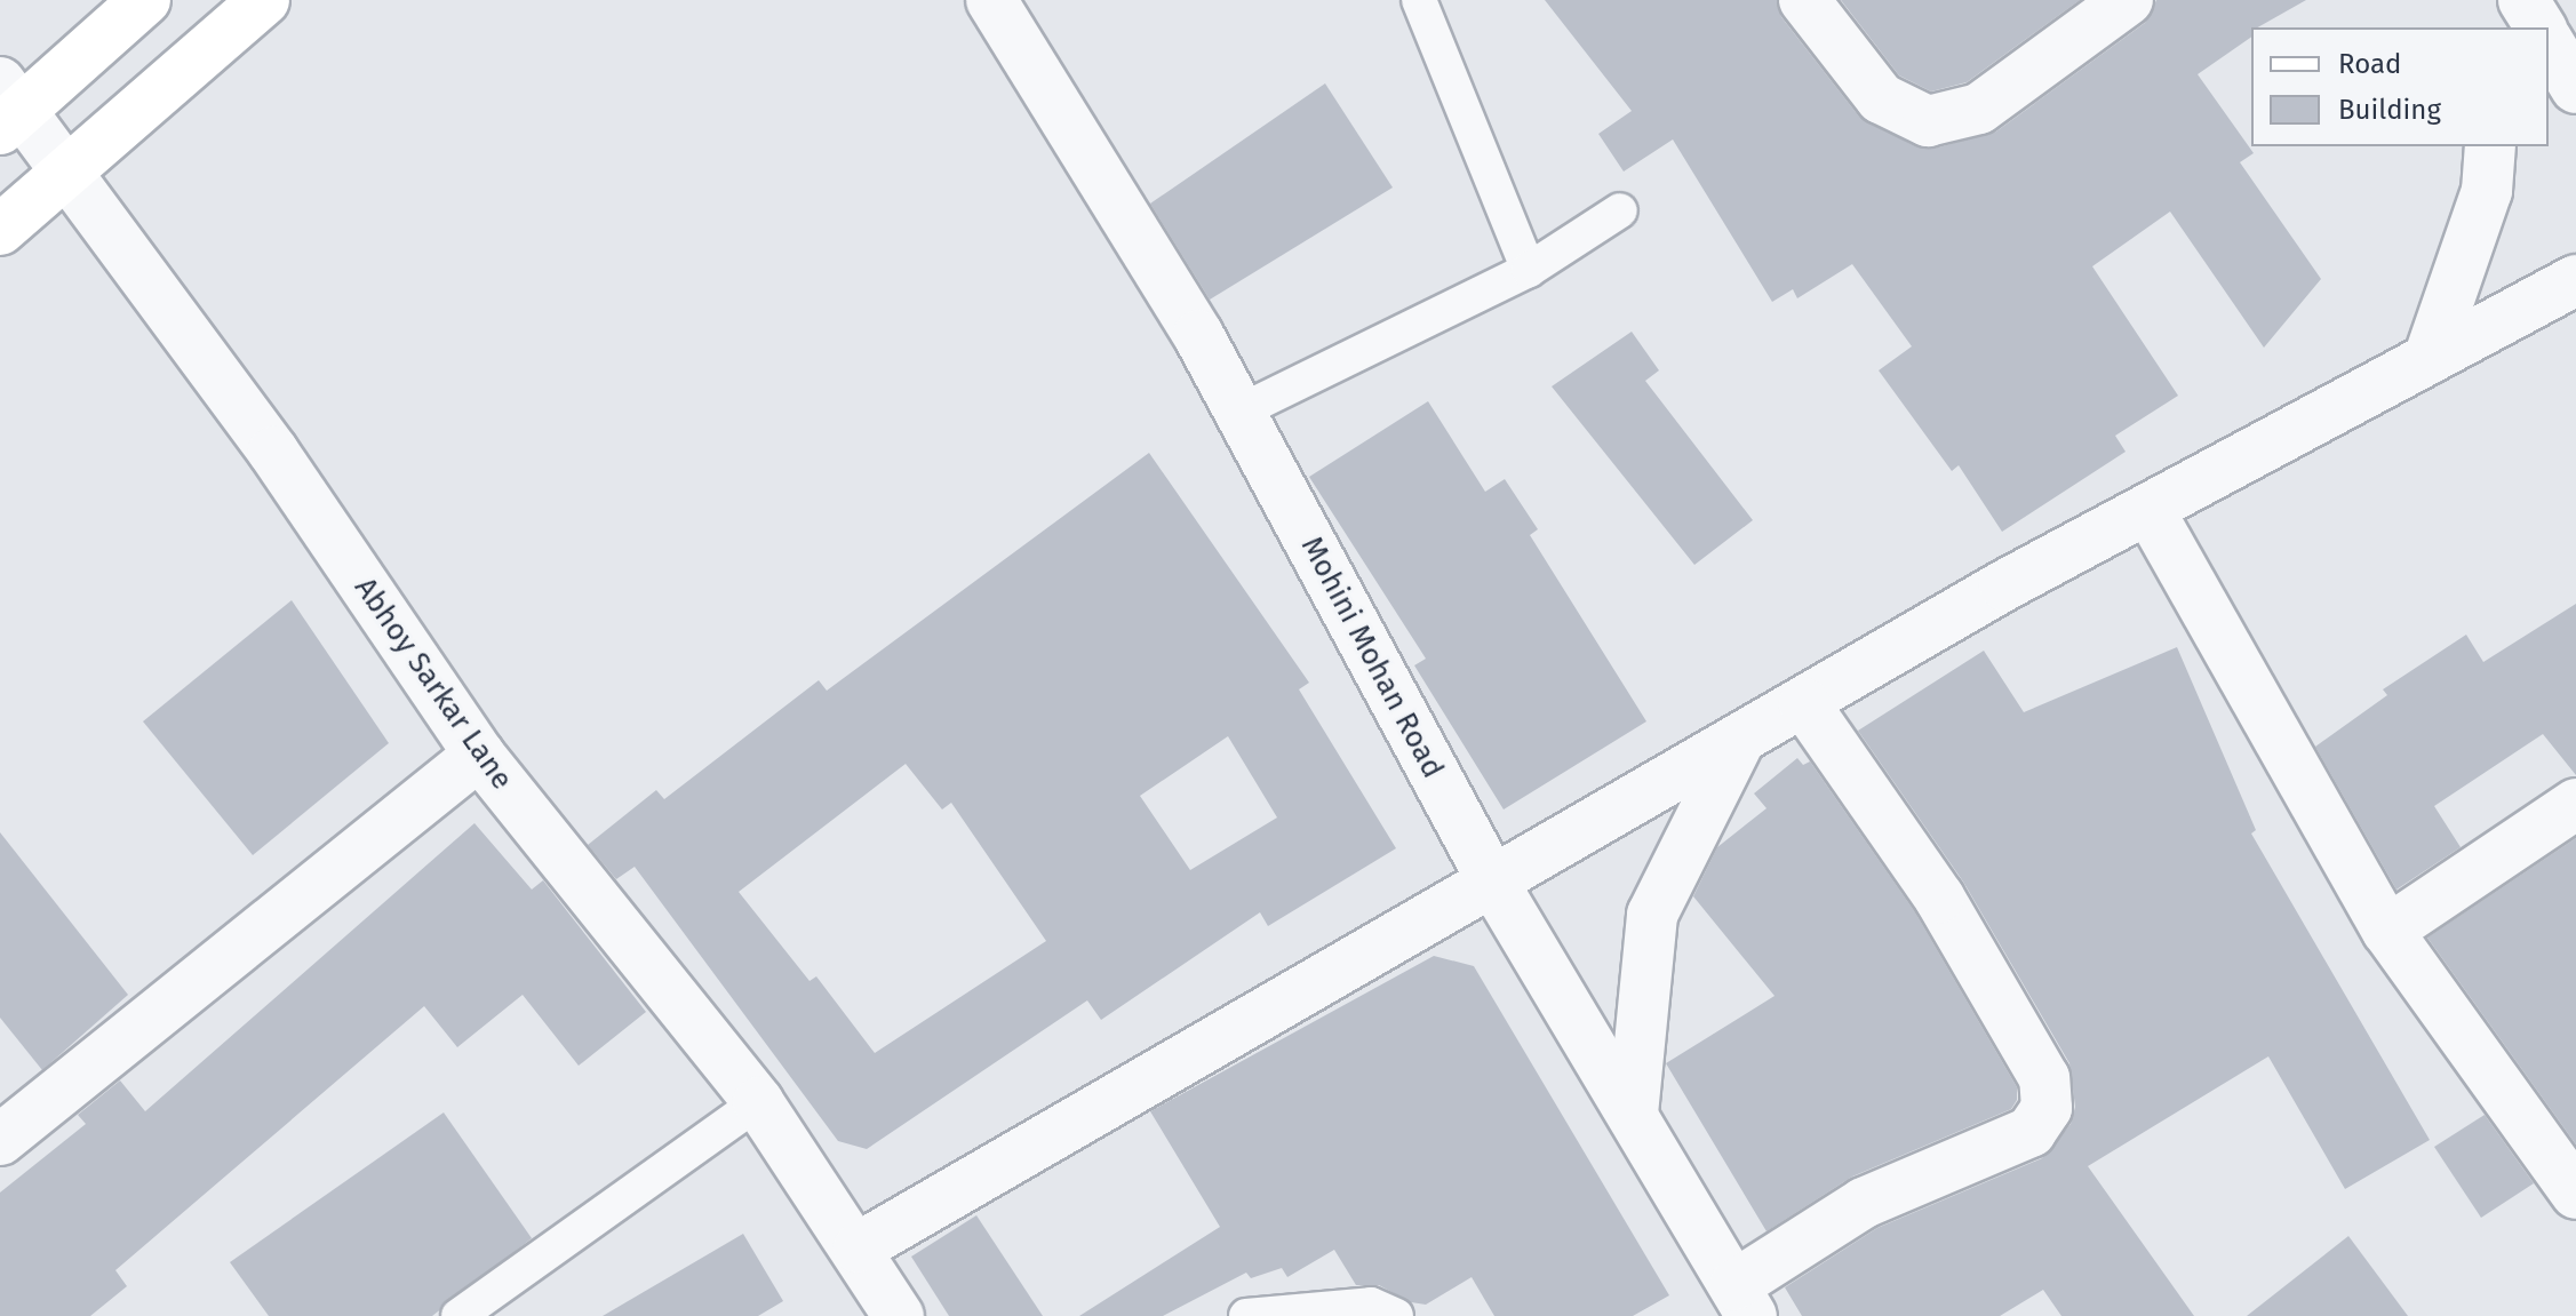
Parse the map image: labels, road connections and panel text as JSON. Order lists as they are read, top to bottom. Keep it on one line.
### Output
{"streets":{"street":["Mohini Mohan Road","Abhoy Sarkar Lane"]},"legend":["Road","Building"]}
